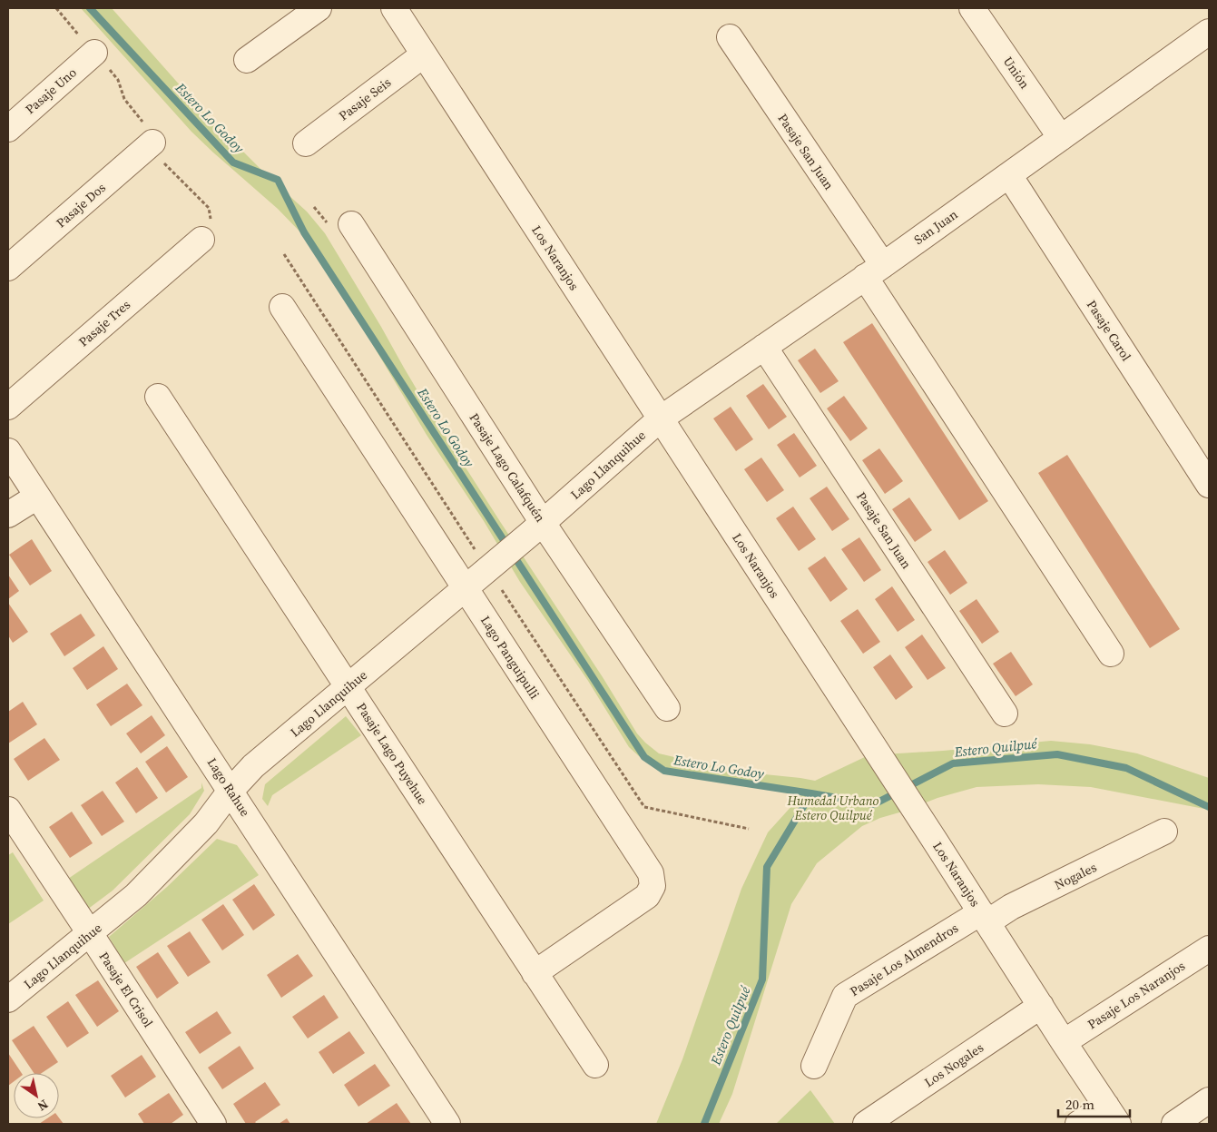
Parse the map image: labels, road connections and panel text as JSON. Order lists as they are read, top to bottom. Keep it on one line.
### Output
{"streets":{"street":["Unión","Pasaje Uno","Pasaje Seis","Pasaje San Juan","Pasaje Dos","San Juan","Los Naranjos","Pasaje Tres","Pasaje Carol","Lago Llanquihue","Pasaje Lago Calafquén","Lago Panguipulli","Pasaje Lago Puyehue","Lago Rahue","Nogales","Pasaje Los Almendros","Pasaje El Crisol","Pasaje Los Naranjos","Los Nogales"]},"crossings":[["Unión","San Juan"],["Pasaje Seis","Los Naranjos"],["Pasaje San Juan","San Juan"],["San Juan","Los Naranjos"],["San Juan","Pasaje Carol"],["San Juan","Lago Llanquihue"],["Los Naranjos","Lago Llanquihue"],["Los Naranjos","Nogales"],["Los Naranjos","Pasaje Los Almendros"],["Los Naranjos","Pasaje Los Naranjos"],["Los Naranjos","Los Nogales"],["Lago Llanquihue","Pasaje Lago Calafquén"],["Lago Llanquihue","Lago Panguipulli"],["Lago Llanquihue","Pasaje Lago Puyehue"],["Lago Llanquihue","Lago Rahue"],["Lago Llanquihue","Pasaje El Crisol"],["Lago Panguipulli","Pasaje Lago Puyehue"],["Nogales","Pasaje Los Almendros"]],"water":["Estero Lo Godoy","Estero Quilpué"],"parks":["Humedal Urbano Estero Quilpué"],"scale_bar":"20 m","north":"bottom right"}
